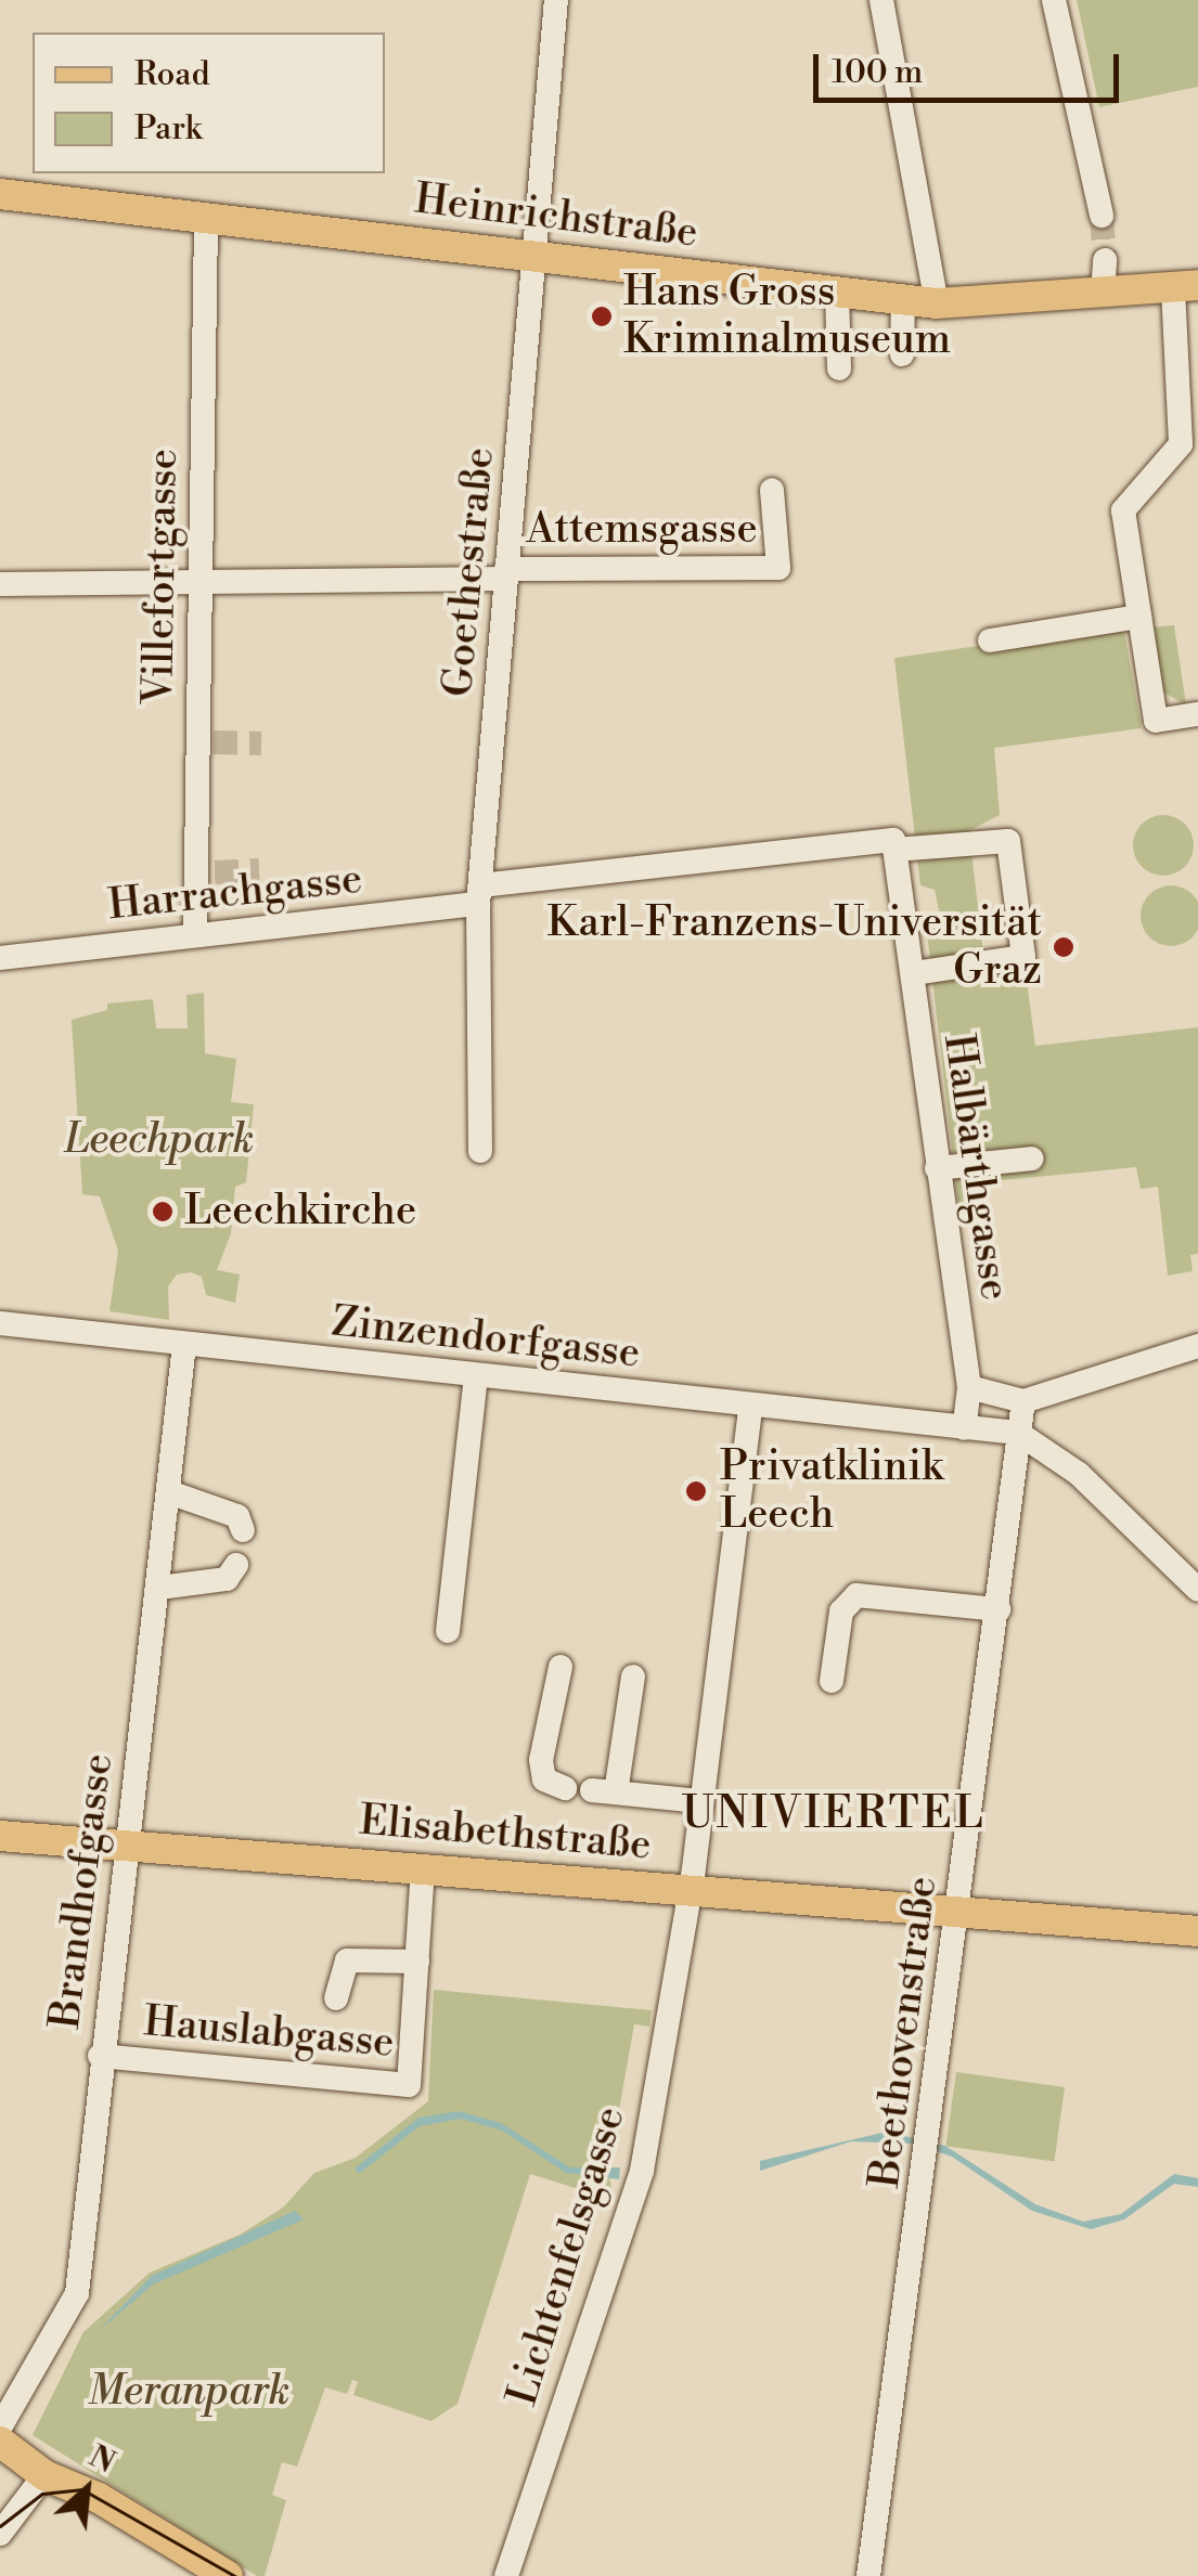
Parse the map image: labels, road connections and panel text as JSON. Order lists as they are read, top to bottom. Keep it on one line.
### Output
{"streets":{"main road":["Heinrichstraße","Elisabethstraße"],"street":["Attemsgasse","Goethestraße","Villefortgasse","Harrachgasse","Halbärthgasse","Zinzendorfgasse","Brandhofgasse","Beethovenstraße","Hauslabgasse","Lichtenfelsgasse"]},"crossings":[["Heinrichstraße","Goethestraße"],["Heinrichstraße","Villefortgasse"],["Attemsgasse","Goethestraße"],["Attemsgasse","Villefortgasse"],["Goethestraße","Harrachgasse"],["Villefortgasse","Harrachgasse"],["Harrachgasse","Halbärthgasse"],["Halbärthgasse","Zinzendorfgasse"],["Zinzendorfgasse","Brandhofgasse"],["Zinzendorfgasse","Beethovenstraße"],["Zinzendorfgasse","Lichtenfelsgasse"],["Elisabethstraße","Brandhofgasse"],["Elisabethstraße","Beethovenstraße"],["Elisabethstraße","Hauslabgasse"],["Elisabethstraße","Lichtenfelsgasse"],["Brandhofgasse","Hauslabgasse"]],"districts":["UNIVIERTEL"],"parks":["Leechpark","Meranpark"],"places":["Hans Gross Kriminalmuseum","Karl-Franzens-Universität Graz","Leechkirche","Privatklinik Leech"],"legend":["Road","Park"],"scale_bar":"100 m","north":"top right"}
